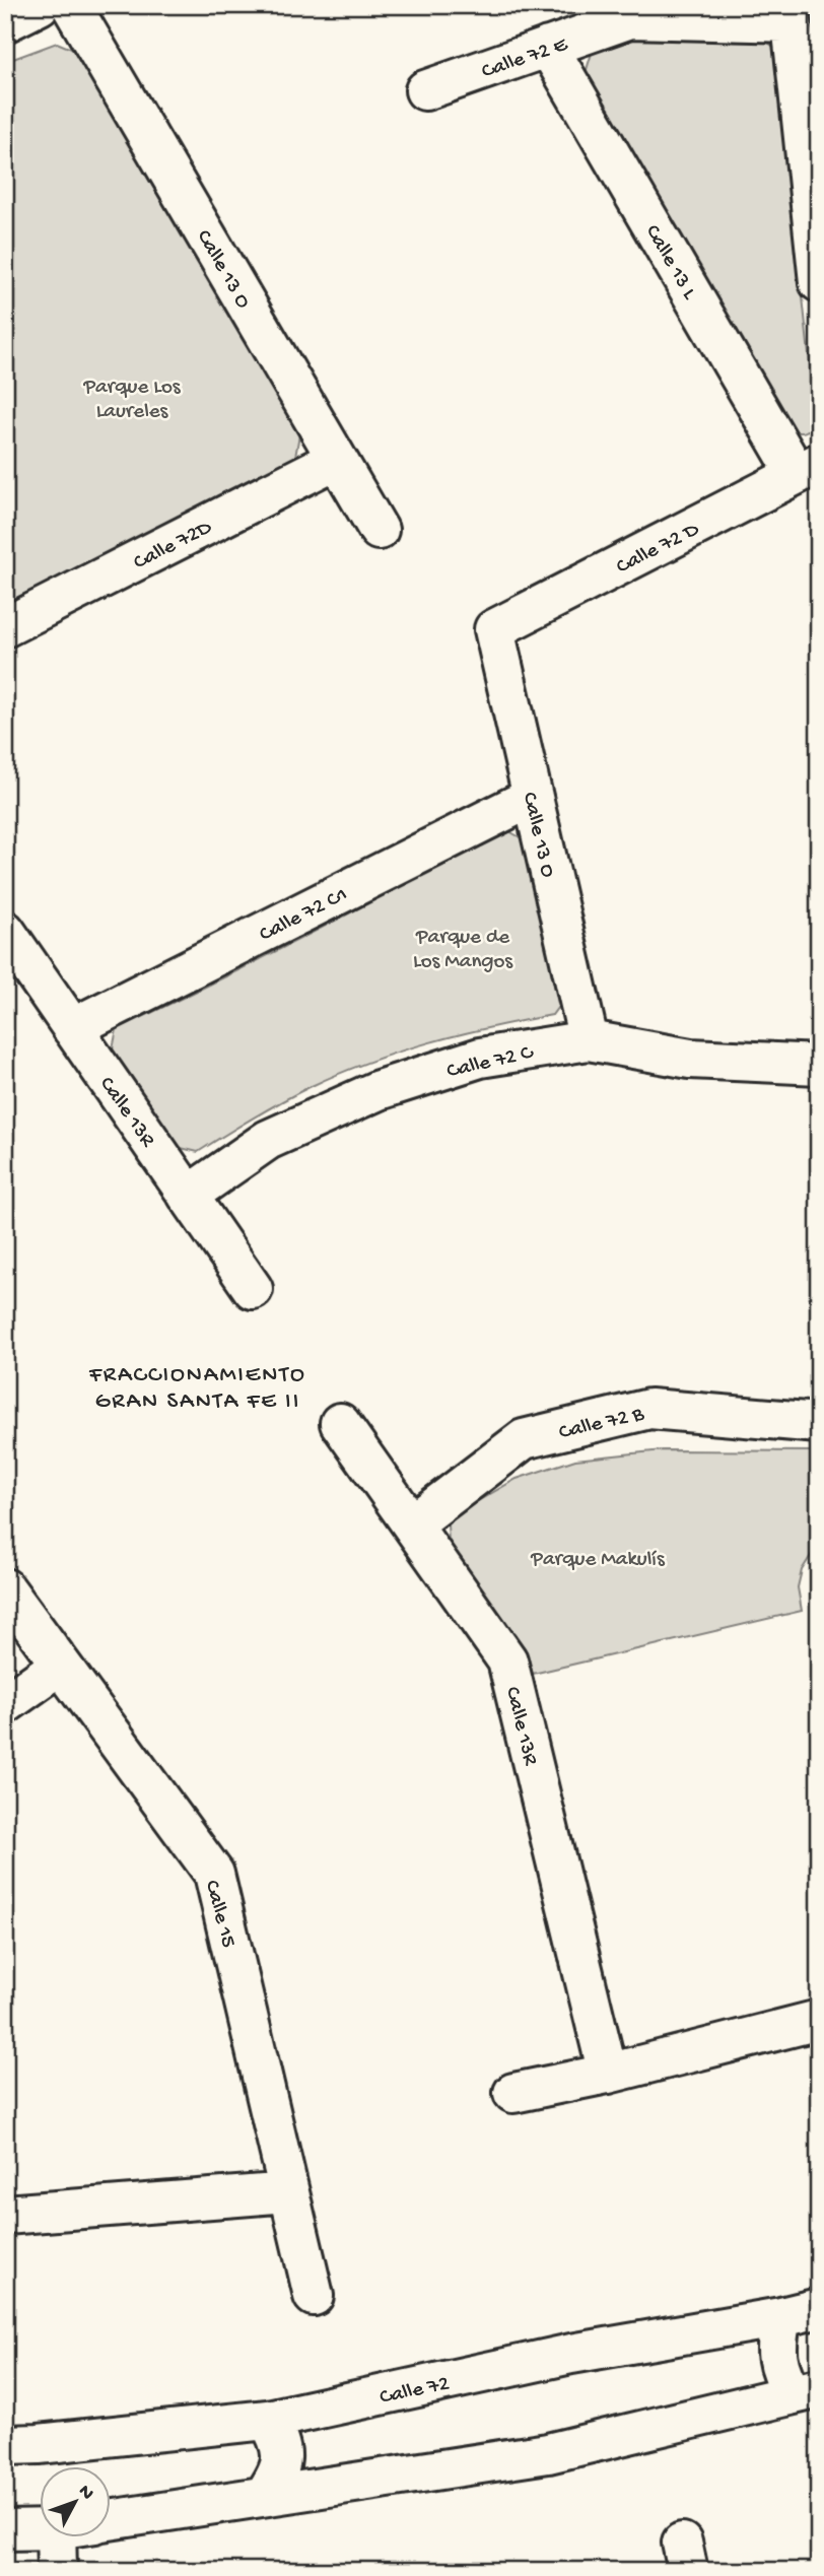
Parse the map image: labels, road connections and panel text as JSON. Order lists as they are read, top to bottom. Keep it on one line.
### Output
{"streets":{"street":["Calle 72 E","Calle 13 L","Calle 13 O","Calle 72D","Calle 72 D","Calle 72 C1","Calle 72 C","Calle 13R","Calle 72 B","Calle 15","Calle 72"]},"crossings":[["Calle 72 E","Calle 13 L"],["Calle 13 L","Calle 72 D"],["Calle 13 O","Calle 72D"],["Calle 13 O","Calle 72 D"],["Calle 13 O","Calle 72 C1"],["Calle 13 O","Calle 72 C"],["Calle 72 C1","Calle 13R"],["Calle 72 C","Calle 13R"],["Calle 13R","Calle 72 B"]],"districts":["FRACCIONAMIENTO GRAN SANTA FE II"],"parks":["Parque Los Laureles","Parque de Los Mangos","Parque Makulís"],"north":"top right"}
